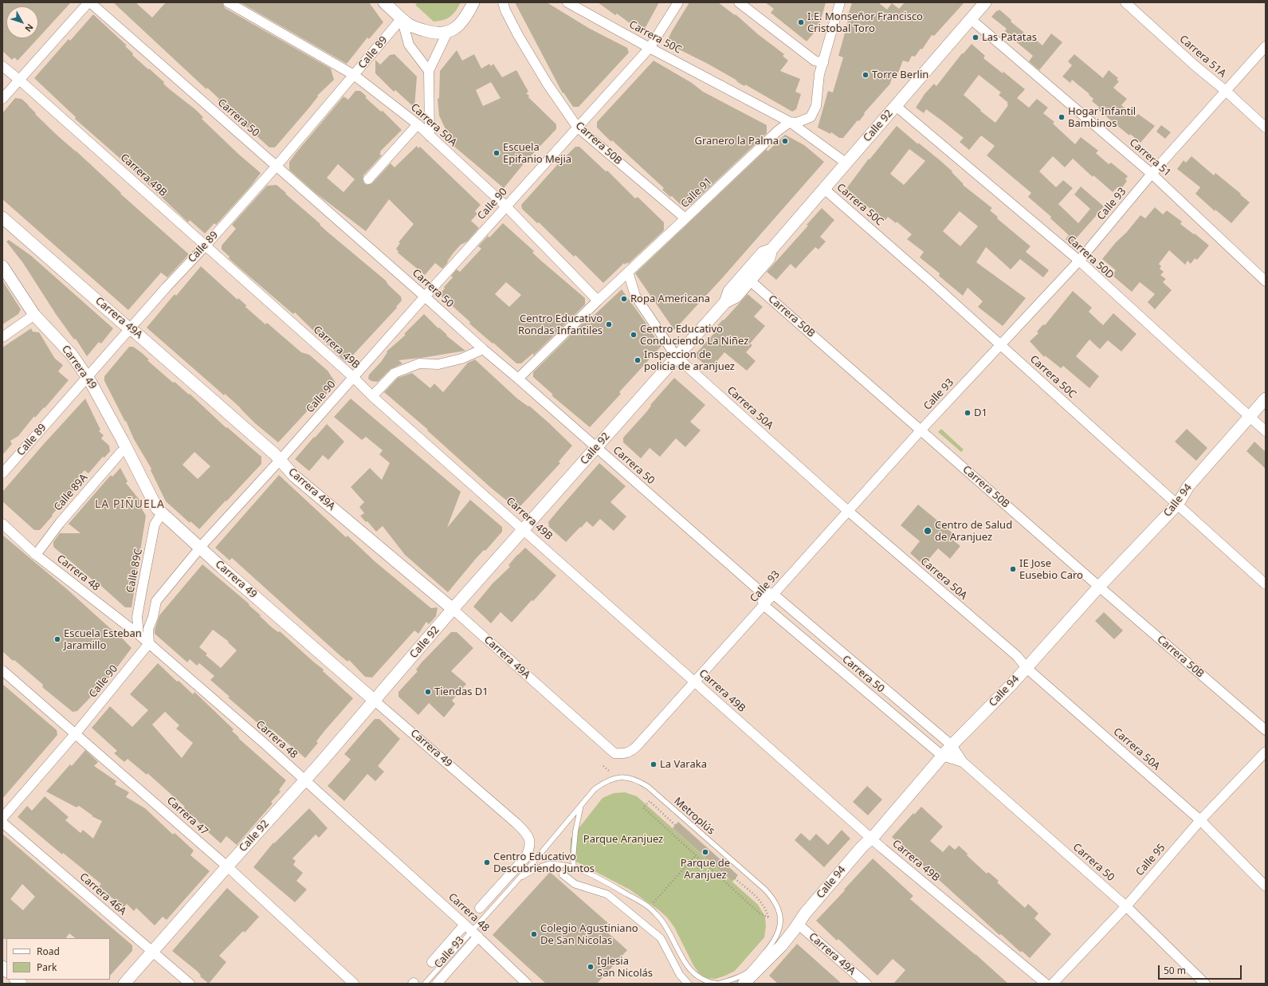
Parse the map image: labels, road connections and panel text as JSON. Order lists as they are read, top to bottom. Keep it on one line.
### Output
{"streets":{"street":["Carrera 50C","Calle 89","Carrera 51A","Carrera 50","Carrera 50A","Calle 92","Carrera 50B","Carrera 51","Carrera 49B","Calle 91","Calle 90","Calle 93","Carrera 50D","Carrera 49A","Carrera 49","Calle 89A","Calle 94","Calle 89C","Carrera 48","Carrera 47","Calle 95","Carrera 46A"],"lane":["Metroplús"]},"crossings":[["Carrera 50C","Calle 92"],["Carrera 50C","Calle 91"],["Carrera 50C","Calle 90"],["Carrera 50C","Calle 93"],["Carrera 50C","Calle 94"],["Calle 89","Carrera 50"],["Calle 89","Carrera 50A"],["Calle 89","Carrera 49B"],["Calle 89","Carrera 49A"],["Calle 89","Carrera 49"],["Carrera 51A","Calle 93"],["Carrera 50","Calle 92"],["Carrera 50","Calle 91"],["Carrera 50","Calle 90"],["Carrera 50","Calle 93"],["Carrera 50","Calle 94"],["Carrera 50","Calle 95"],["Carrera 50A","Calle 92"],["Carrera 50A","Calle 91"],["Carrera 50A","Calle 90"],["Carrera 50A","Calle 93"],["Carrera 50A","Calle 94"],["Carrera 50A","Calle 95"],["Calle 92","Carrera 50B"],["Calle 92","Carrera 51"],["Calle 92","Carrera 49B"],["Calle 92","Carrera 50D"],["Calle 92","Carrera 49A"],["Calle 92","Carrera 49"],["Calle 92","Carrera 48"],["Calle 92","Carrera 47"],["Calle 92","Carrera 46A"],["Carrera 50B","Calle 91"],["Carrera 50B","Calle 90"],["Carrera 50B","Calle 93"],["Carrera 50B","Calle 94"],["Carrera 51","Calle 93"],["Carrera 49B","Calle 90"],["Carrera 49B","Calle 93"],["Carrera 49B","Calle 94"],["Calle 90","Carrera 49A"],["Calle 90","Carrera 49"],["Calle 90","Carrera 48"],["Calle 90","Carrera 47"],["Calle 93","Carrera 50D"],["Calle 93","Carrera 49A"],["Calle 93","Carrera 48"],["Calle 93","Metroplús"],["Carrera 50D","Calle 94"],["Carrera 49A","Calle 94"],["Carrera 49","Calle 89A"],["Carrera 49","Calle 89C"],["Calle 89A","Carrera 48"],["Calle 89C","Carrera 48"],["Carrera 48","Metroplús"]],"districts":["LA PIÑUELA"],"parks":["Parque Aranjuez"],"places":["I.E. Monseñor Francisco Cristobal Toro","Las Patatas","Torre Berlin","Hogar Infantil Bambinos","Granero la Palma","Escuela Epifanio Mejia","Ropa Americana","Centro Educativo Rondas Infantiles","Centro Educativo Conduciendo La Niñez","Inspeccion de policia de aranjuez","D1","Centro de Salud de Aranjuez","IE Jose Eusebio Caro","Escuela Esteban Jaramillo","Tiendas D1","La Varaka","Parque de Aranjuez","Centro Educativo Descubriendo Juntos","Colegio Agustiniano De San Nicolas","Iglesia San Nicolás"],"legend":["Road","Park"],"scale_bar":"50 m","north":"bottom right"}
